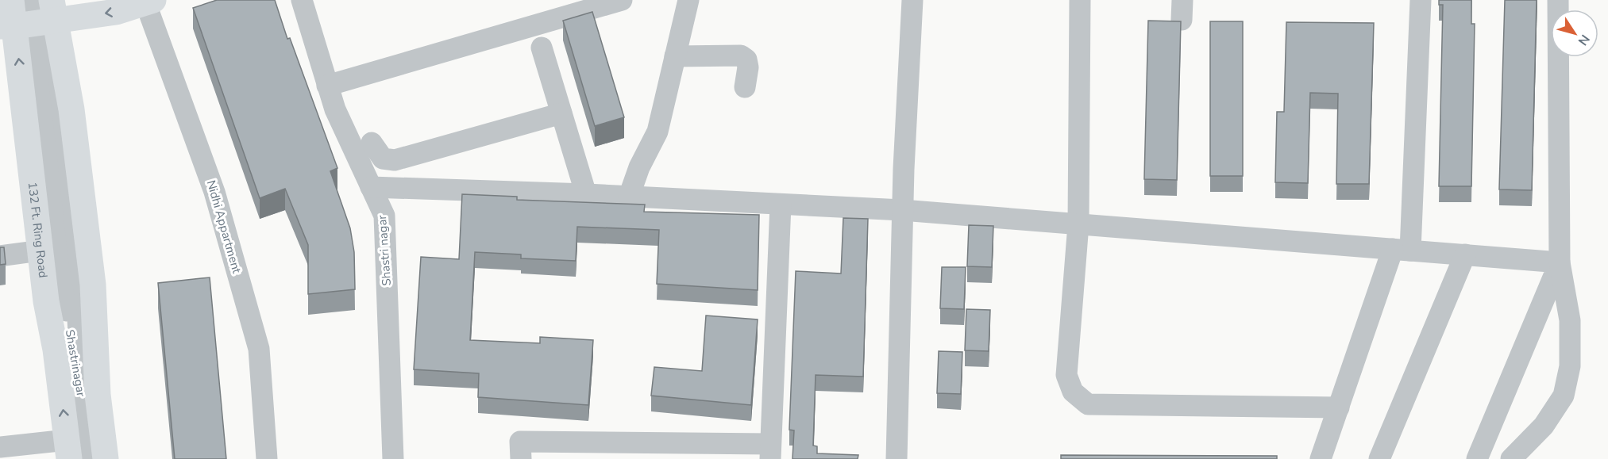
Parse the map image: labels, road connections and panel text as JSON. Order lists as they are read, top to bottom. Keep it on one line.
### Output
{"streets":{"main road":["132 Ft. Ring Road"],"street":["Nidhi Appartment","Shastri nagar","Shastrinagar"]},"crossings":[["132 Ft. Ring Road","Shastrinagar"]],"north":"bottom right"}
